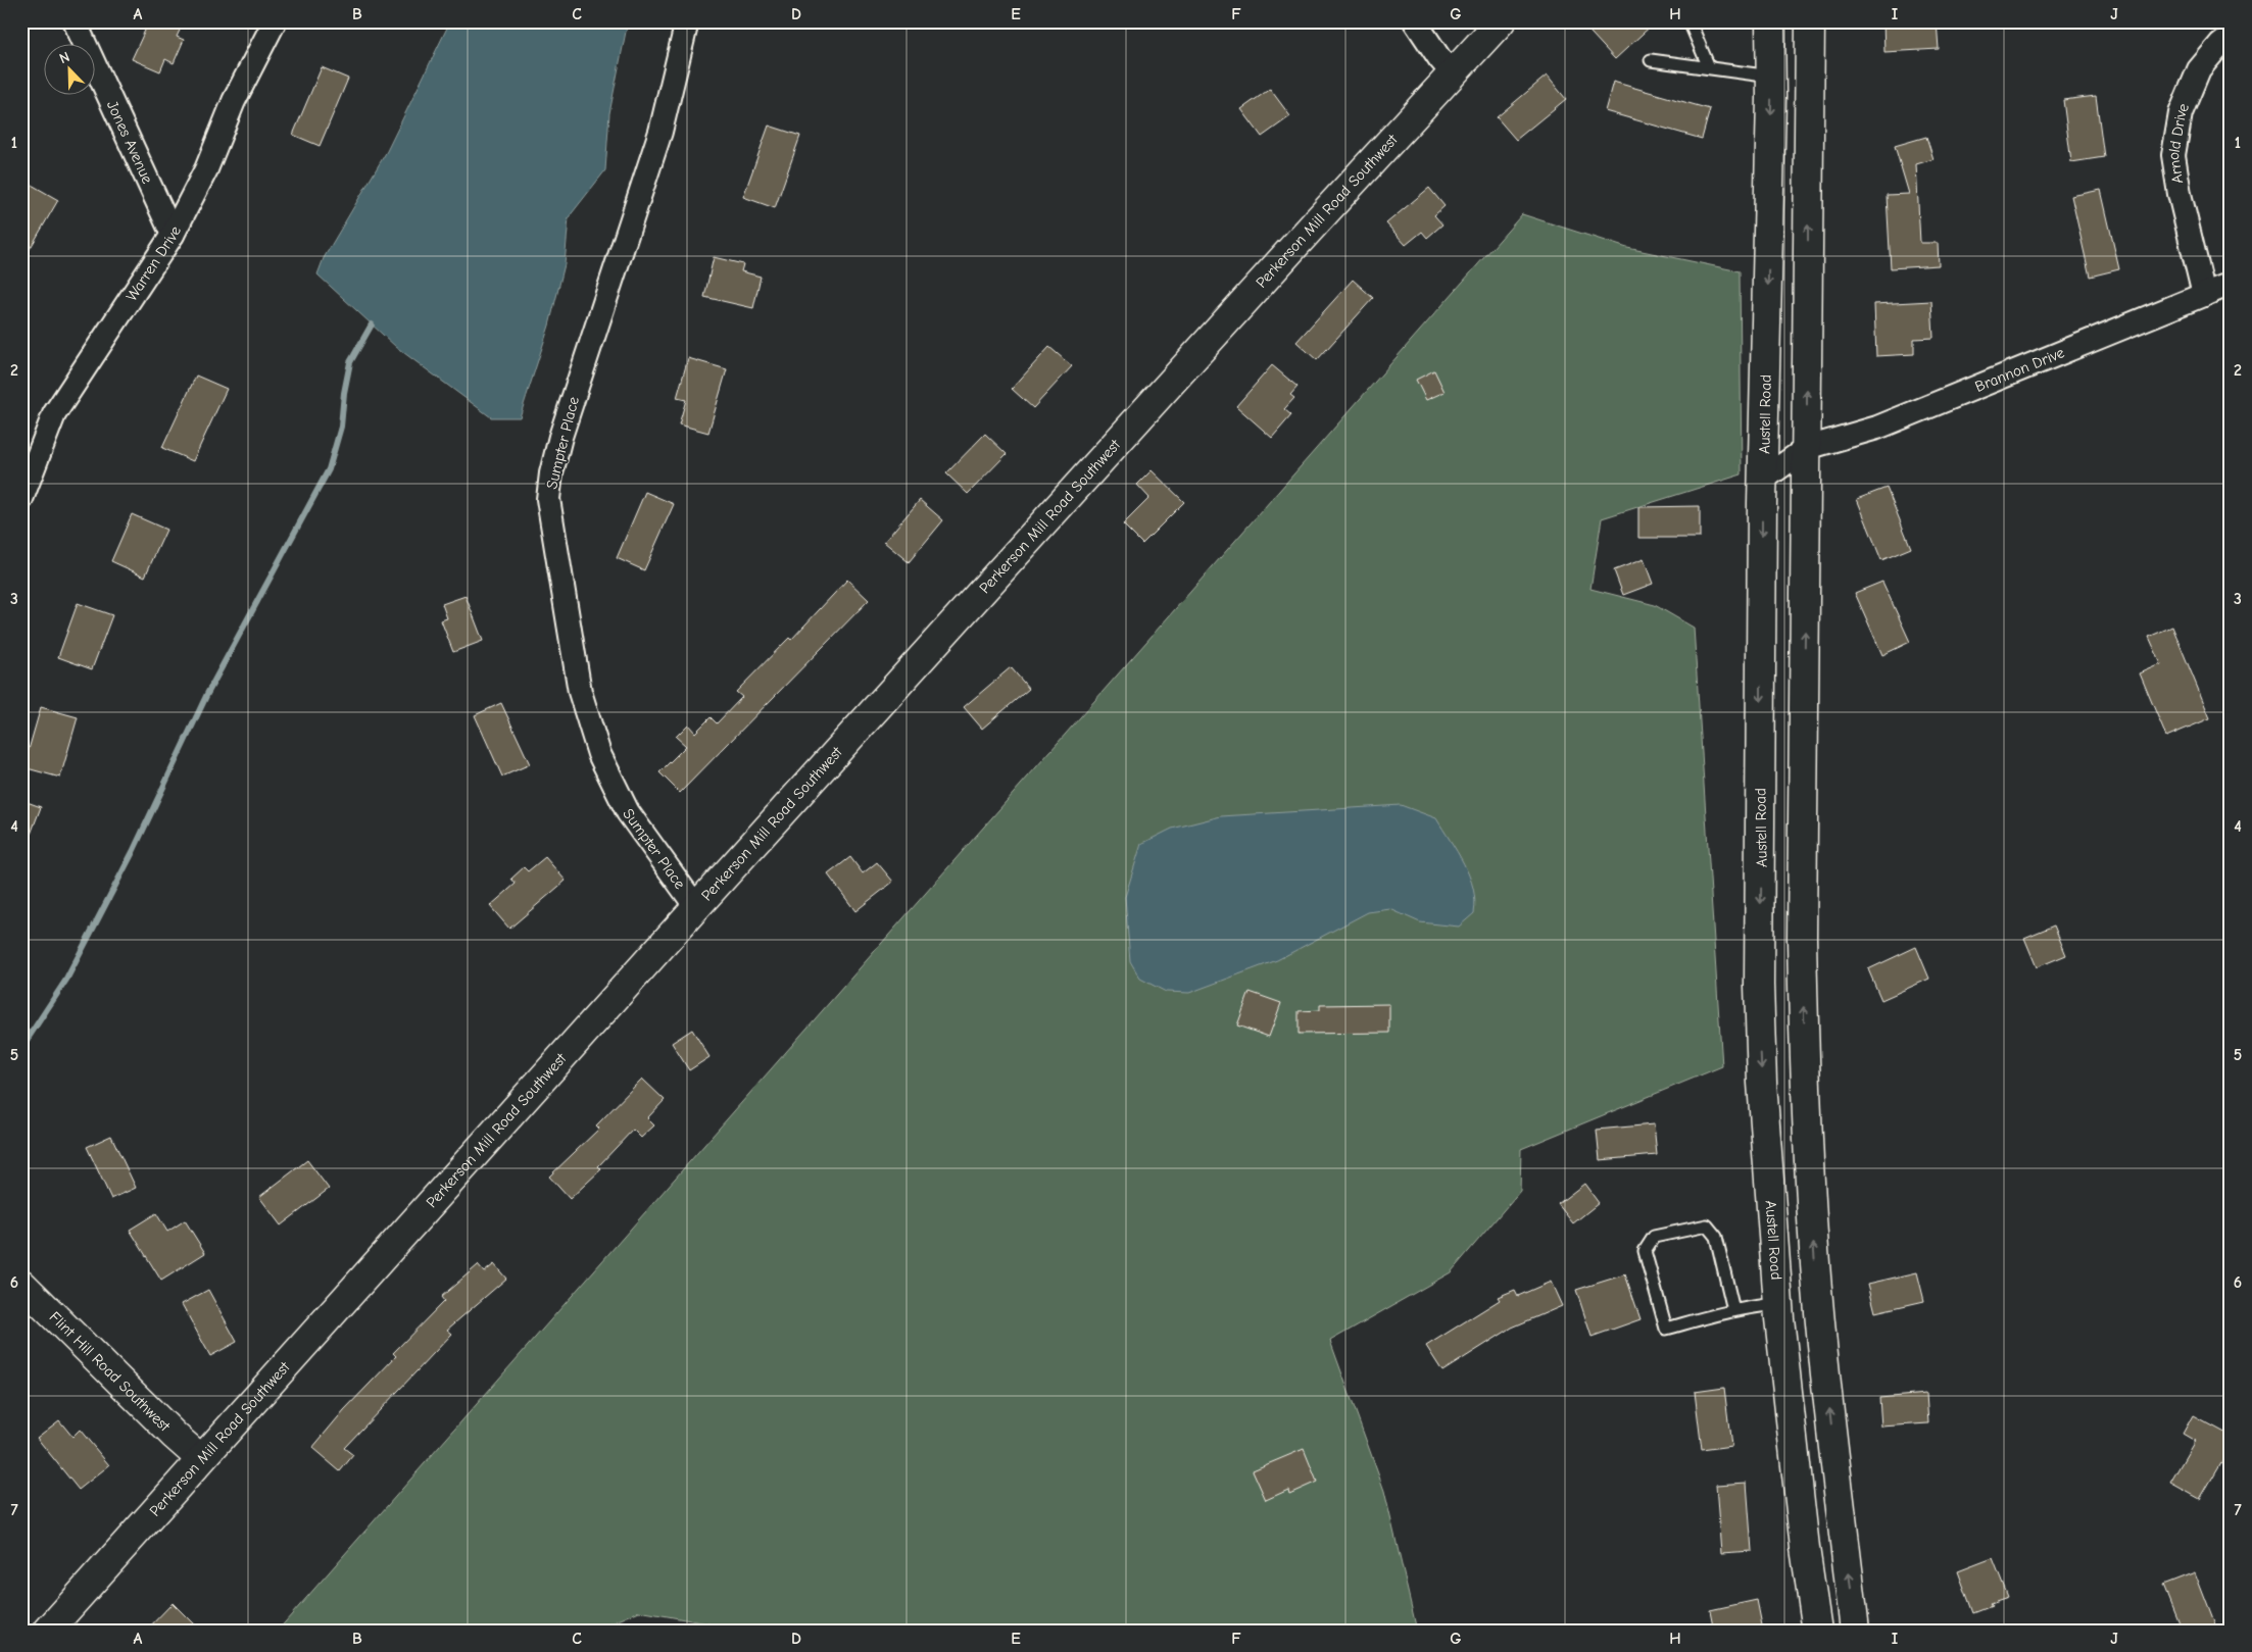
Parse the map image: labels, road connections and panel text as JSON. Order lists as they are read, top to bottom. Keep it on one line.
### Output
{"streets":{"main road":["Perkerson Mill Road Southwest","Austell Road","Flint Hill Road Southwest"],"street":["Jones Avenue","Arnold Drive","Warren Drive","Brannon Drive","Sumpter Place"]},"crossings":[["Jones Avenue","Warren Drive"],["Arnold Drive","Brannon Drive"],["Perkerson Mill Road Southwest","Sumpter Place"],["Perkerson Mill Road Southwest","Flint Hill Road Southwest"],["Brannon Drive","Austell Road"]],"north":"top left","grid":{"columns":["A","B","C","D","E","F","G","H","I","J"],"rows":["1","2","3","4","5","6","7"]}}
